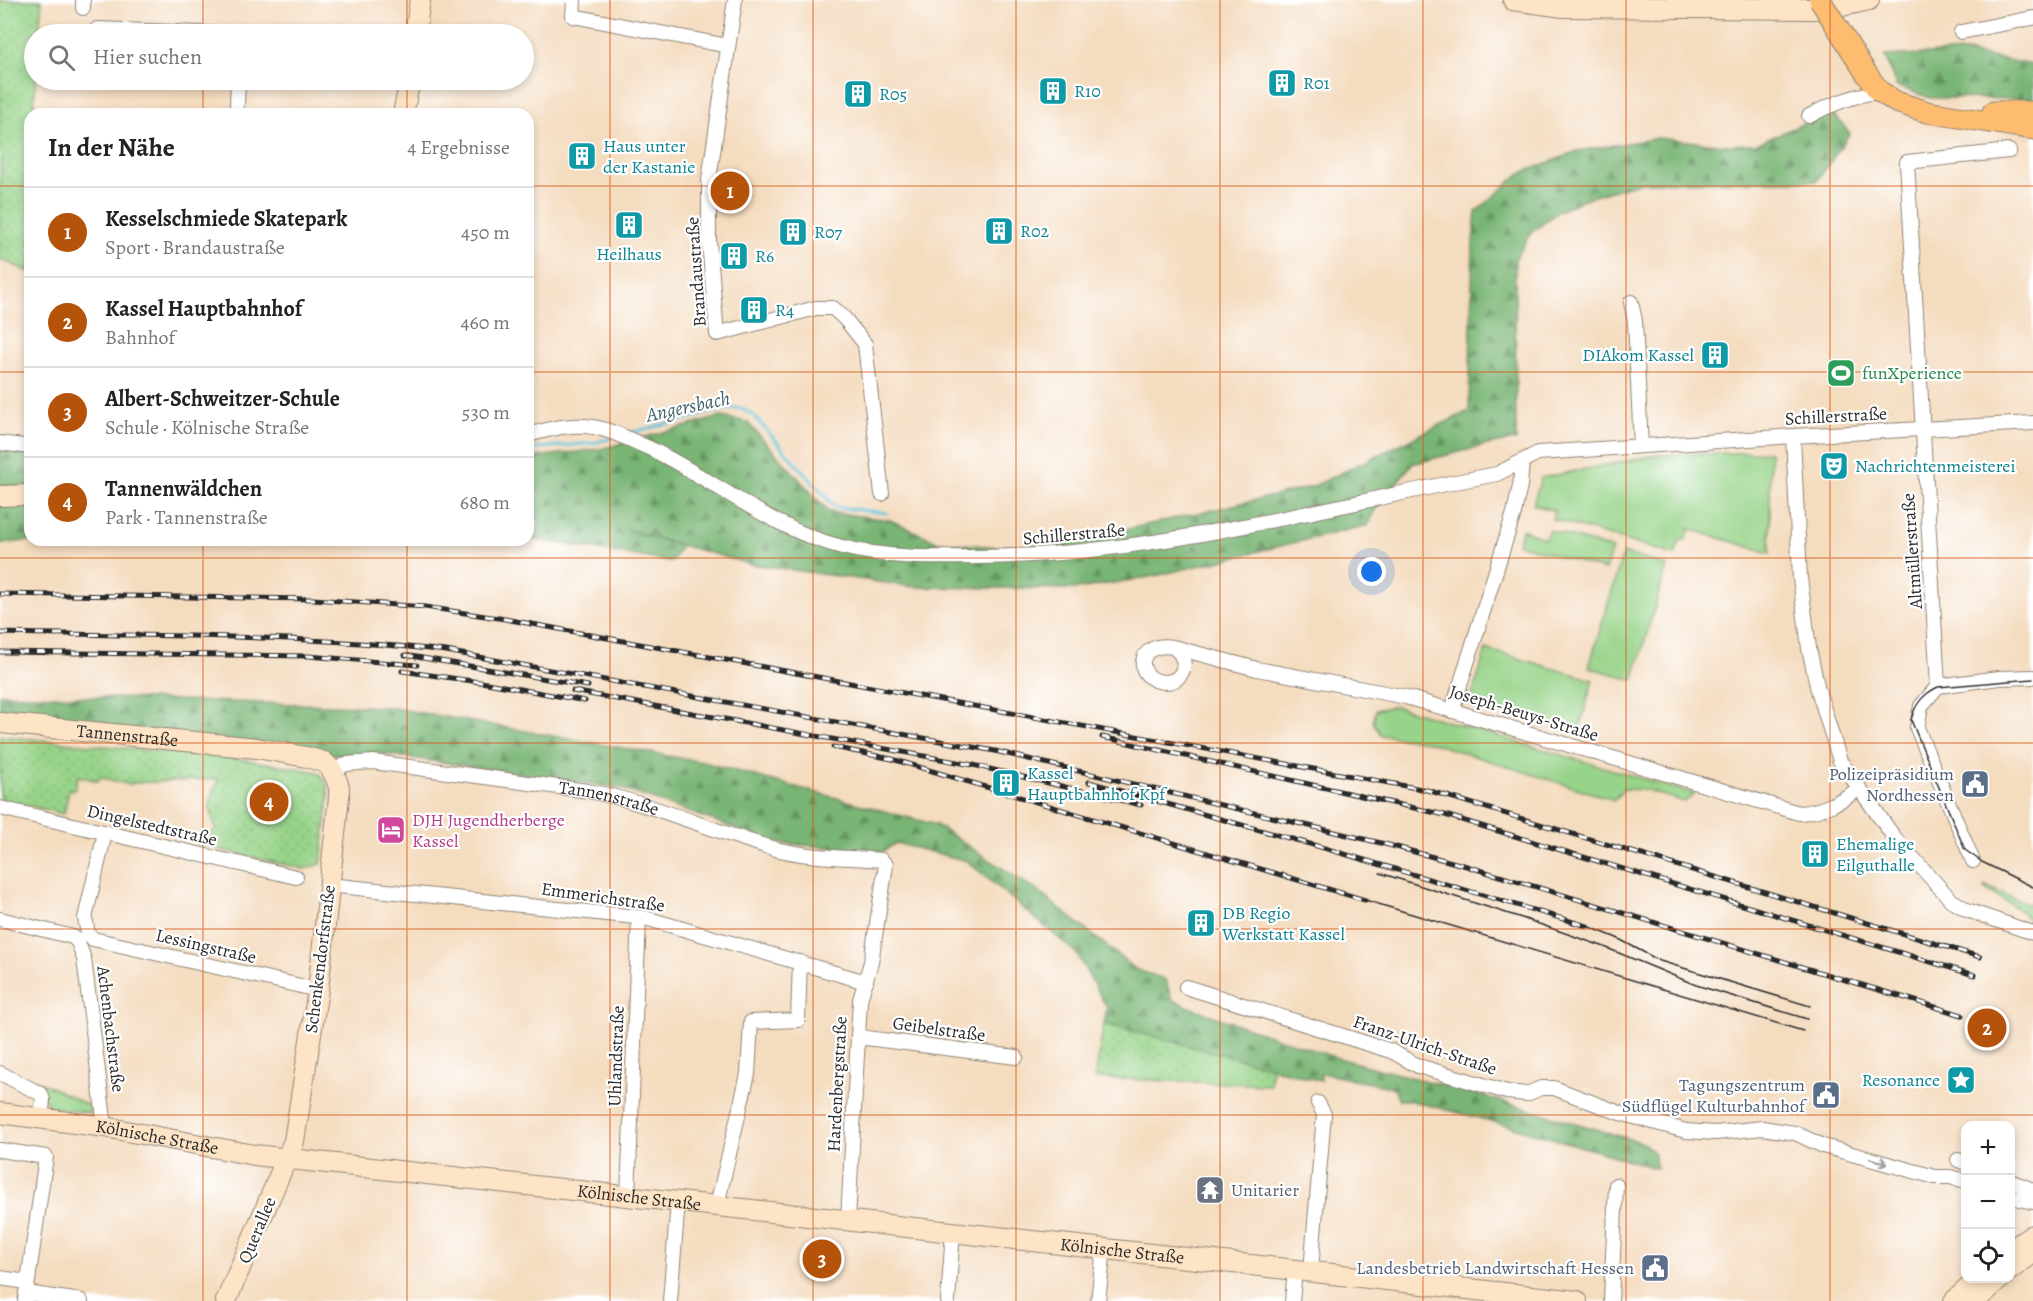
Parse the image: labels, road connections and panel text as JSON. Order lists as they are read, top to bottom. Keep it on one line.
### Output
{"streets":{"main road":["Tannenstraße","Schenkendorfstraße","Kölnische Straße","Querallee"],"street":["Brandaustraße","Schillerstraße","Altmüllerstraße","Joseph-Beuys-Straße","Dingelstedtstraße","Emmerichstraße","Lessingstraße","Achenbachstraße","Geibelstraße","Franz-Ulrich-Straße","Uhlandstraße","Hardenbergstraße"]},"crossings":[["Schillerstraße","Altmüllerstraße"],["Tannenstraße","Schenkendorfstraße"],["Tannenstraße","Hardenbergstraße"],["Dingelstedtstraße","Lessingstraße"],["Emmerichstraße","Schenkendorfstraße"],["Emmerichstraße","Uhlandstraße"],["Emmerichstraße","Hardenbergstraße"],["Lessingstraße","Schenkendorfstraße"],["Schenkendorfstraße","Kölnische Straße"],["Schenkendorfstraße","Querallee"],["Achenbachstraße","Kölnische Straße"],["Geibelstraße","Hardenbergstraße"],["Uhlandstraße","Kölnische Straße"],["Hardenbergstraße","Kölnische Straße"],["Kölnische Straße","Querallee"]],"one_way":["Franz-Ulrich-Straße"],"water":["Angersbach"],"places":{"building":["R01","R10","R05","Haus unter der Kastanie","Heilhaus","R02","R07","R6","R4","DIAkom Kassel","Kassel Hauptbahnhof Kpf","Ehemalige Eilguthalle","DB Regio Werkstatt Kassel"],"sports":["funXperience"],"theatre":["Nachrichtenmeisterei"],"public building":["Polizeipräsidium Nordhessen","Tagungszentrum Südflügel Kulturbahnhof","Landesbetrieb Landwirtschaft Hessen"],"hotel":["DJH Jugendherberge Kassel"],"place":["Resonance"],"temple":["Unitarier"]},"page":{"search":"Hier suchen","heading":["In der Nähe","4 Ergebnisse"],"pins":["1","4","2","3"],"list":[{"mark":"1","name":"Kesselschmiede Skatepark","note":"Sport · Brandaustraße","value":"450 m"},{"mark":"2","name":"Kassel Hauptbahnhof","note":"Bahnhof","value":"460 m"},{"mark":"3","name":"Albert-Schweitzer-Schule","note":"Schule · Kölnische Straße","value":"530 m"},{"mark":"4","name":"Tannenwäldchen","note":"Park · Tannenstraße","value":"680 m"}],"map_buttons":["+","−"]}}
